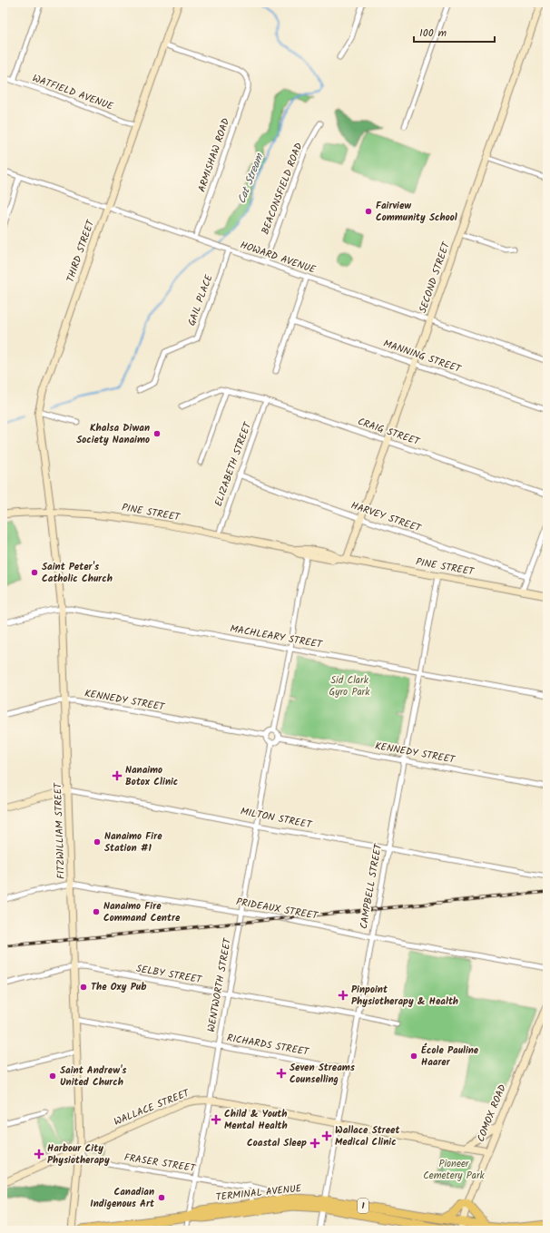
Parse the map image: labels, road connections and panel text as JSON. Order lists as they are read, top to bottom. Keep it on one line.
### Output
{"streets":{"highway":["TERMINAL AVENUE","1"],"street":["WATFIELD AVENUE","ARMISHAW ROAD","BEACONSFIELD ROAD","THIRD STREET","HOWARD AVENUE","SECOND STREET","GAIL PLACE","MANNING STREET","CRAIG STREET","ELIZABETH STREET","PINE STREET","HARVEY STREET","MACHLEARY STREET","KENNEDY STREET","MILTON STREET","FITZWILLIAM STREET","CAMPBELL STREET","PRIDEAUX STREET","SELBY STREET","WENTWORTH STREET","RICHARDS STREET","WALLACE STREET","COMOX ROAD","FRASER STREET"]},"crossings":[["WATFIELD AVENUE","THIRD STREET"],["ARMISHAW ROAD","THIRD STREET"],["ARMISHAW ROAD","HOWARD AVENUE"],["BEACONSFIELD ROAD","HOWARD AVENUE"],["THIRD STREET","HOWARD AVENUE"],["THIRD STREET","PINE STREET"],["THIRD STREET","FITZWILLIAM STREET"],["HOWARD AVENUE","SECOND STREET"],["HOWARD AVENUE","GAIL PLACE"],["SECOND STREET","MANNING STREET"],["SECOND STREET","CRAIG STREET"],["SECOND STREET","PINE STREET"],["SECOND STREET","HARVEY STREET"],["CRAIG STREET","ELIZABETH STREET"],["ELIZABETH STREET","PINE STREET"],["ELIZABETH STREET","HARVEY STREET"],["PINE STREET","FITZWILLIAM STREET"],["PINE STREET","CAMPBELL STREET"],["MACHLEARY STREET","FITZWILLIAM STREET"],["MACHLEARY STREET","CAMPBELL STREET"],["KENNEDY STREET","FITZWILLIAM STREET"],["KENNEDY STREET","CAMPBELL STREET"],["KENNEDY STREET","WENTWORTH STREET"],["MILTON STREET","FITZWILLIAM STREET"],["MILTON STREET","CAMPBELL STREET"],["MILTON STREET","WENTWORTH STREET"],["FITZWILLIAM STREET","PRIDEAUX STREET"],["FITZWILLIAM STREET","SELBY STREET"],["FITZWILLIAM STREET","RICHARDS STREET"],["FITZWILLIAM STREET","WALLACE STREET"],["FITZWILLIAM STREET","FRASER STREET"],["CAMPBELL STREET","PRIDEAUX STREET"],["CAMPBELL STREET","SELBY STREET"],["CAMPBELL STREET","RICHARDS STREET"],["CAMPBELL STREET","WALLACE STREET"],["CAMPBELL STREET","TERMINAL AVENUE"],["PRIDEAUX STREET","WENTWORTH STREET"],["SELBY STREET","WENTWORTH STREET"],["WENTWORTH STREET","RICHARDS STREET"],["WENTWORTH STREET","WALLACE STREET"],["WENTWORTH STREET","FRASER STREET"],["WENTWORTH STREET","TERMINAL AVENUE"],["WALLACE STREET","COMOX ROAD"],["WALLACE STREET","FRASER STREET"],["COMOX ROAD","TERMINAL AVENUE"],["COMOX ROAD","1"],["FRASER STREET","TERMINAL AVENUE"],["TERMINAL AVENUE","1"]],"water":["Cat Stream"],"parks":["Sid Clark Gyro Park","Pioneer Cemetery Park"],"places":{"other":["Fairview Community School","Khalsa Diwan Society Nanaimo","Saint Peter's Catholic Church","Nanaimo Fire Station #1","Nanaimo Fire Command Centre","The Oxy Pub","École Pauline Haarer","Saint Andrew's United Church","Canadian Indigenous Art"],"health":["Nanaimo Botox Clinic","Pinpoint Physiotherapy & Health","Seven Streams Counselling","Child & Youth Mental Health","Wallace Street Medical Clinic","Coastal Sleep","Harbour City Physiotherapy"]},"scale_bar":"100 m"}
